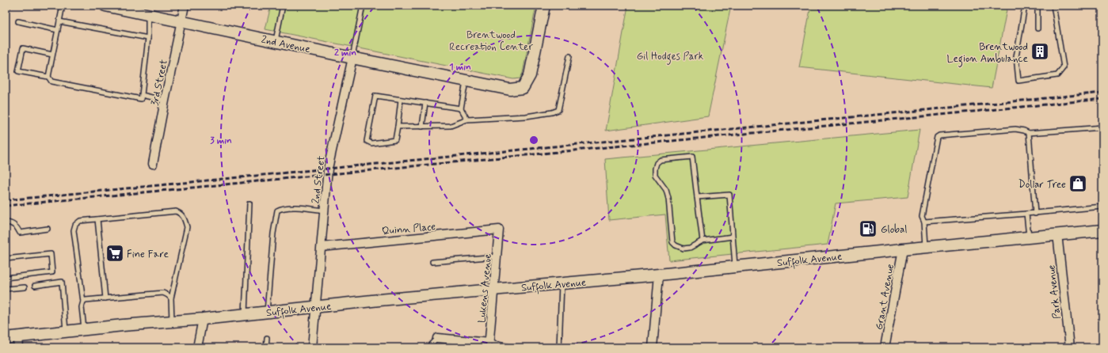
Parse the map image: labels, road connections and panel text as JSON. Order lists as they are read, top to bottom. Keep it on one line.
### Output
{"streets":{"main road":["2nd Avenue","Suffolk Avenue"],"street":["3rd Street","2nd Street","Quinn Place","Lukens Avenue","Park Avenue","Grant Avenue"]},"crossings":[["2nd Avenue","3rd Street"],["2nd Avenue","2nd Street"],["2nd Street","Quinn Place"],["2nd Street","Suffolk Avenue"],["Quinn Place","Lukens Avenue"],["Suffolk Avenue","Lukens Avenue"],["Suffolk Avenue","Park Avenue"],["Suffolk Avenue","Grant Avenue"]],"parks":["Brentwood Recreation Center","Gil Hodges Park"],"places":{"building":["Brentwood Legion Ambulance"],"shop":["Dollar Tree"],"fuel station":["Global"],"supermarket":["Fine Fare"]},"rings":["2 min","1 min","3 min"]}
